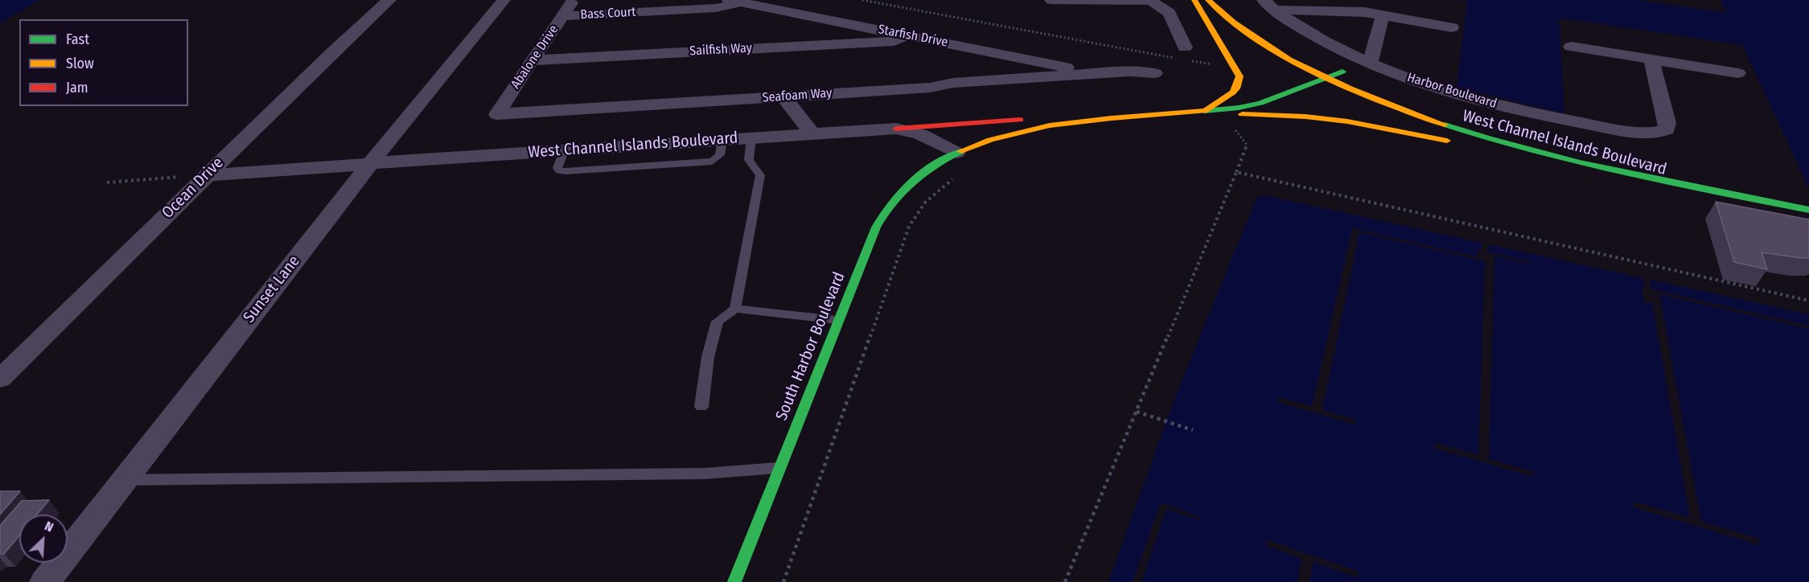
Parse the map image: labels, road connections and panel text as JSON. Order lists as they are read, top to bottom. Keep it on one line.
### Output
{"streets":{"main road":["West Channel Islands Boulevard","South Harbor Boulevard"],"street":["Bass Court","Starfish Drive","Sailfish Way","Abalone Drive","Harbor Boulevard","Seafoam Way","Ocean Drive","Sunset Lane"]},"crossings":[["Bass Court","Starfish Drive"],["Bass Court","Abalone Drive"],["Starfish Drive","Sailfish Way"],["Starfish Drive","Seafoam Way"],["Sailfish Way","Abalone Drive"],["Abalone Drive","Seafoam Way"],["West Channel Islands Boulevard","Ocean Drive"],["West Channel Islands Boulevard","Sunset Lane"],["West Channel Islands Boulevard","South Harbor Boulevard"]],"legend":["Fast","Slow","Jam"],"north":"top right"}
